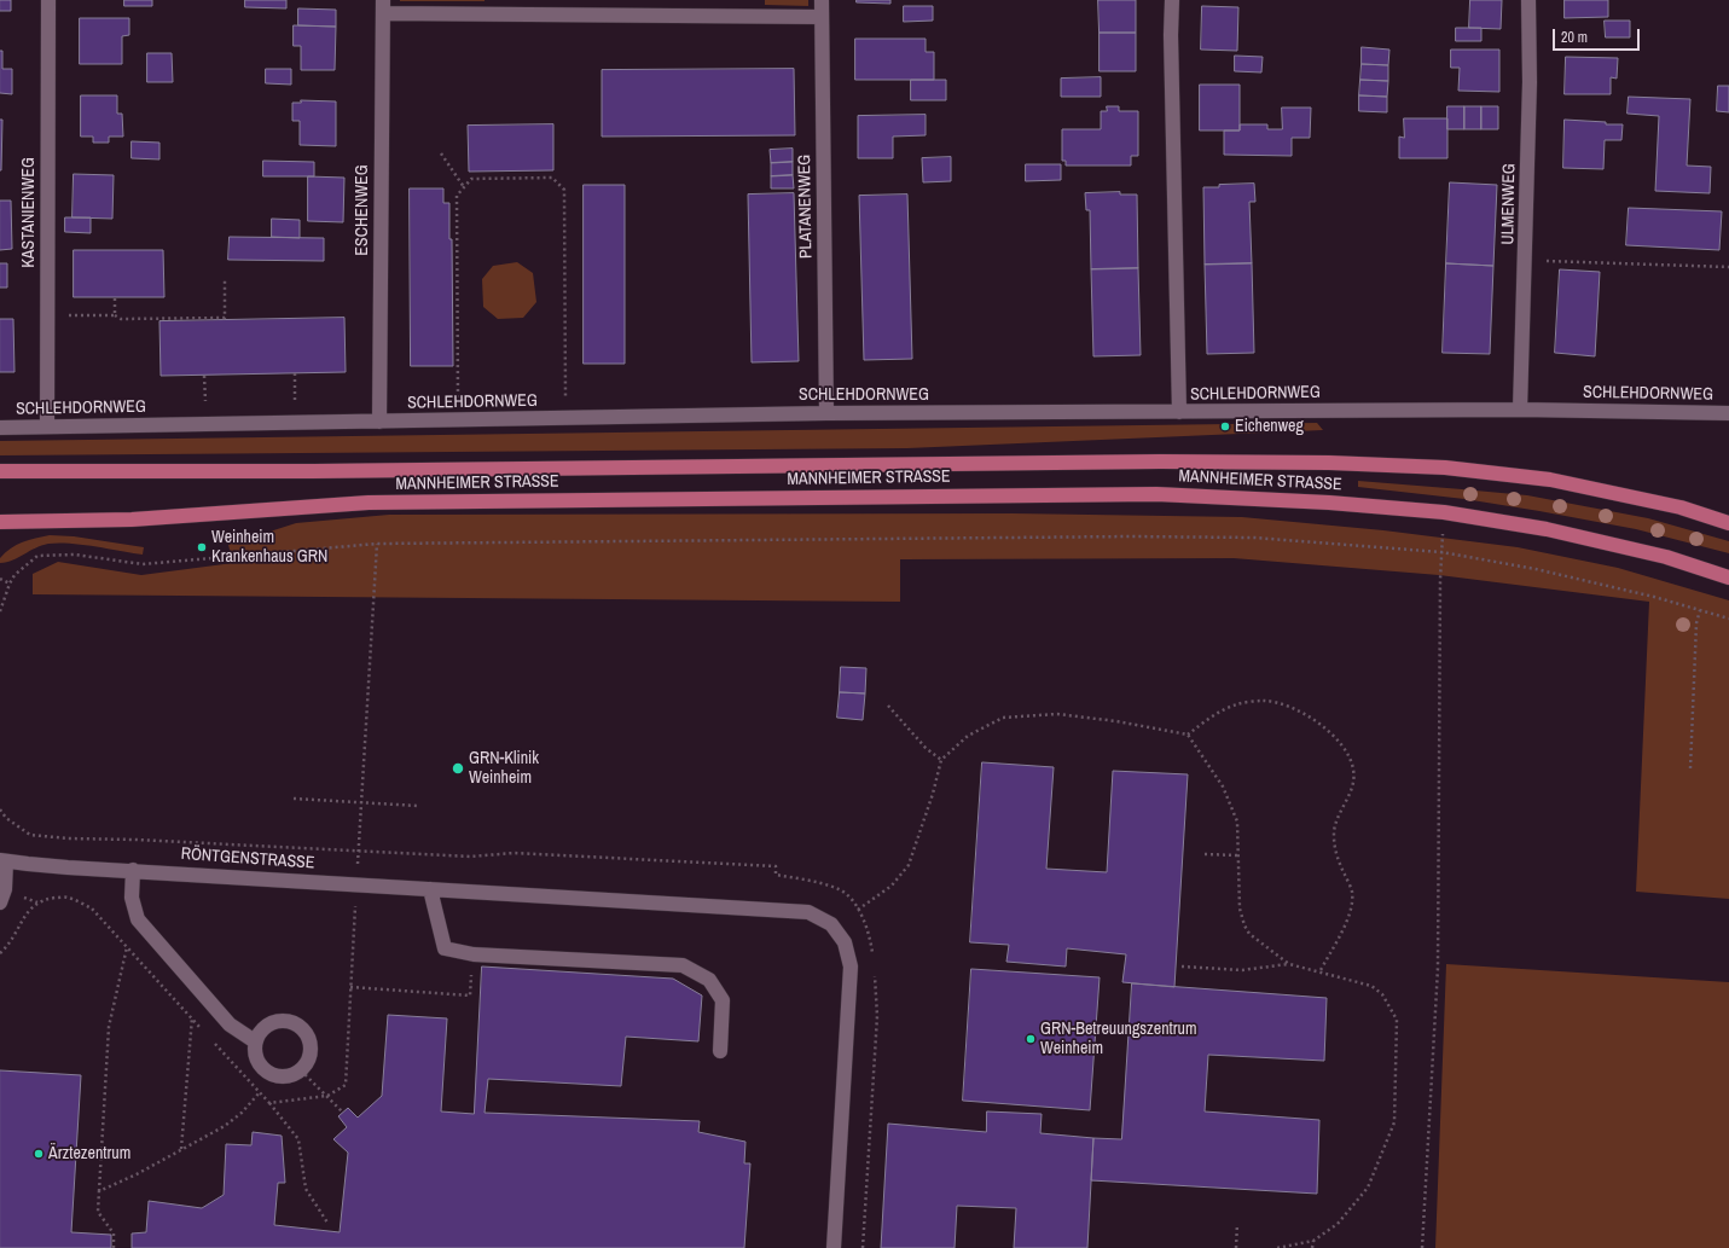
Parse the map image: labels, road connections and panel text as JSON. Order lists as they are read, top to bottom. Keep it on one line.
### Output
{"streets":{"main road":["MANNHEIMER STRASSE"],"street":["ULMENWEG","PLATANENWEG","ESCHENWEG","KASTANIENWEG","SCHLEHDORNWEG","RÖNTGENSTRASSE"]},"crossings":[["ULMENWEG","SCHLEHDORNWEG"],["PLATANENWEG","SCHLEHDORNWEG"],["ESCHENWEG","SCHLEHDORNWEG"],["KASTANIENWEG","SCHLEHDORNWEG"]],"places":["Eichenweg","Weinheim Krankenhaus GRN","GRN-Klinik Weinheim","GRN-Betreuungszentrum Weinheim","Ärztezentrum"],"scale_bar":"20 m"}
